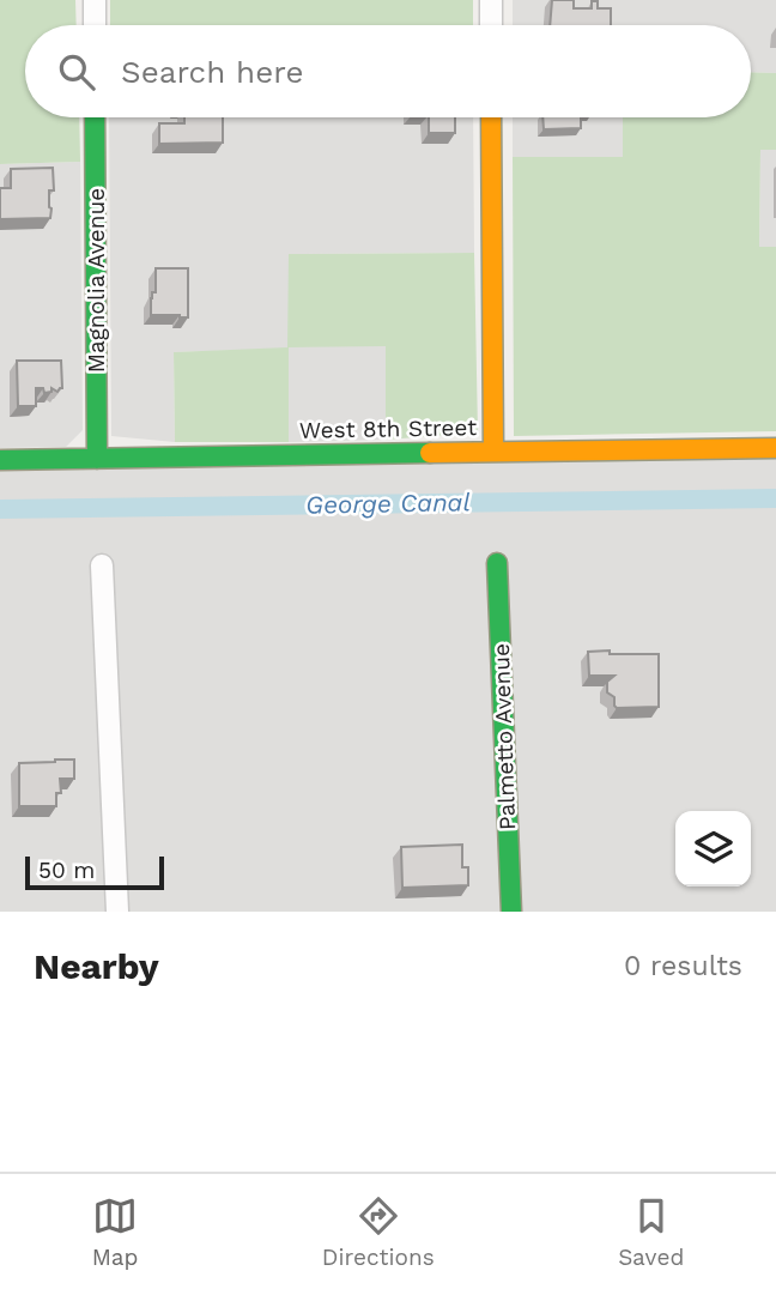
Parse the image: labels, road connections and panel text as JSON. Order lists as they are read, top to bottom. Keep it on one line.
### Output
{"streets":{"street":["Magnolia Avenue","West 8th Street","Palmetto Avenue"]},"crossings":[["Magnolia Avenue","West 8th Street"]],"water":["George Canal"],"scale_bar":"50 m","page":{"search":"Search here","scale":"50 m","heading":["Nearby","0 results"],"nav":["Map","Directions","Saved"]}}
